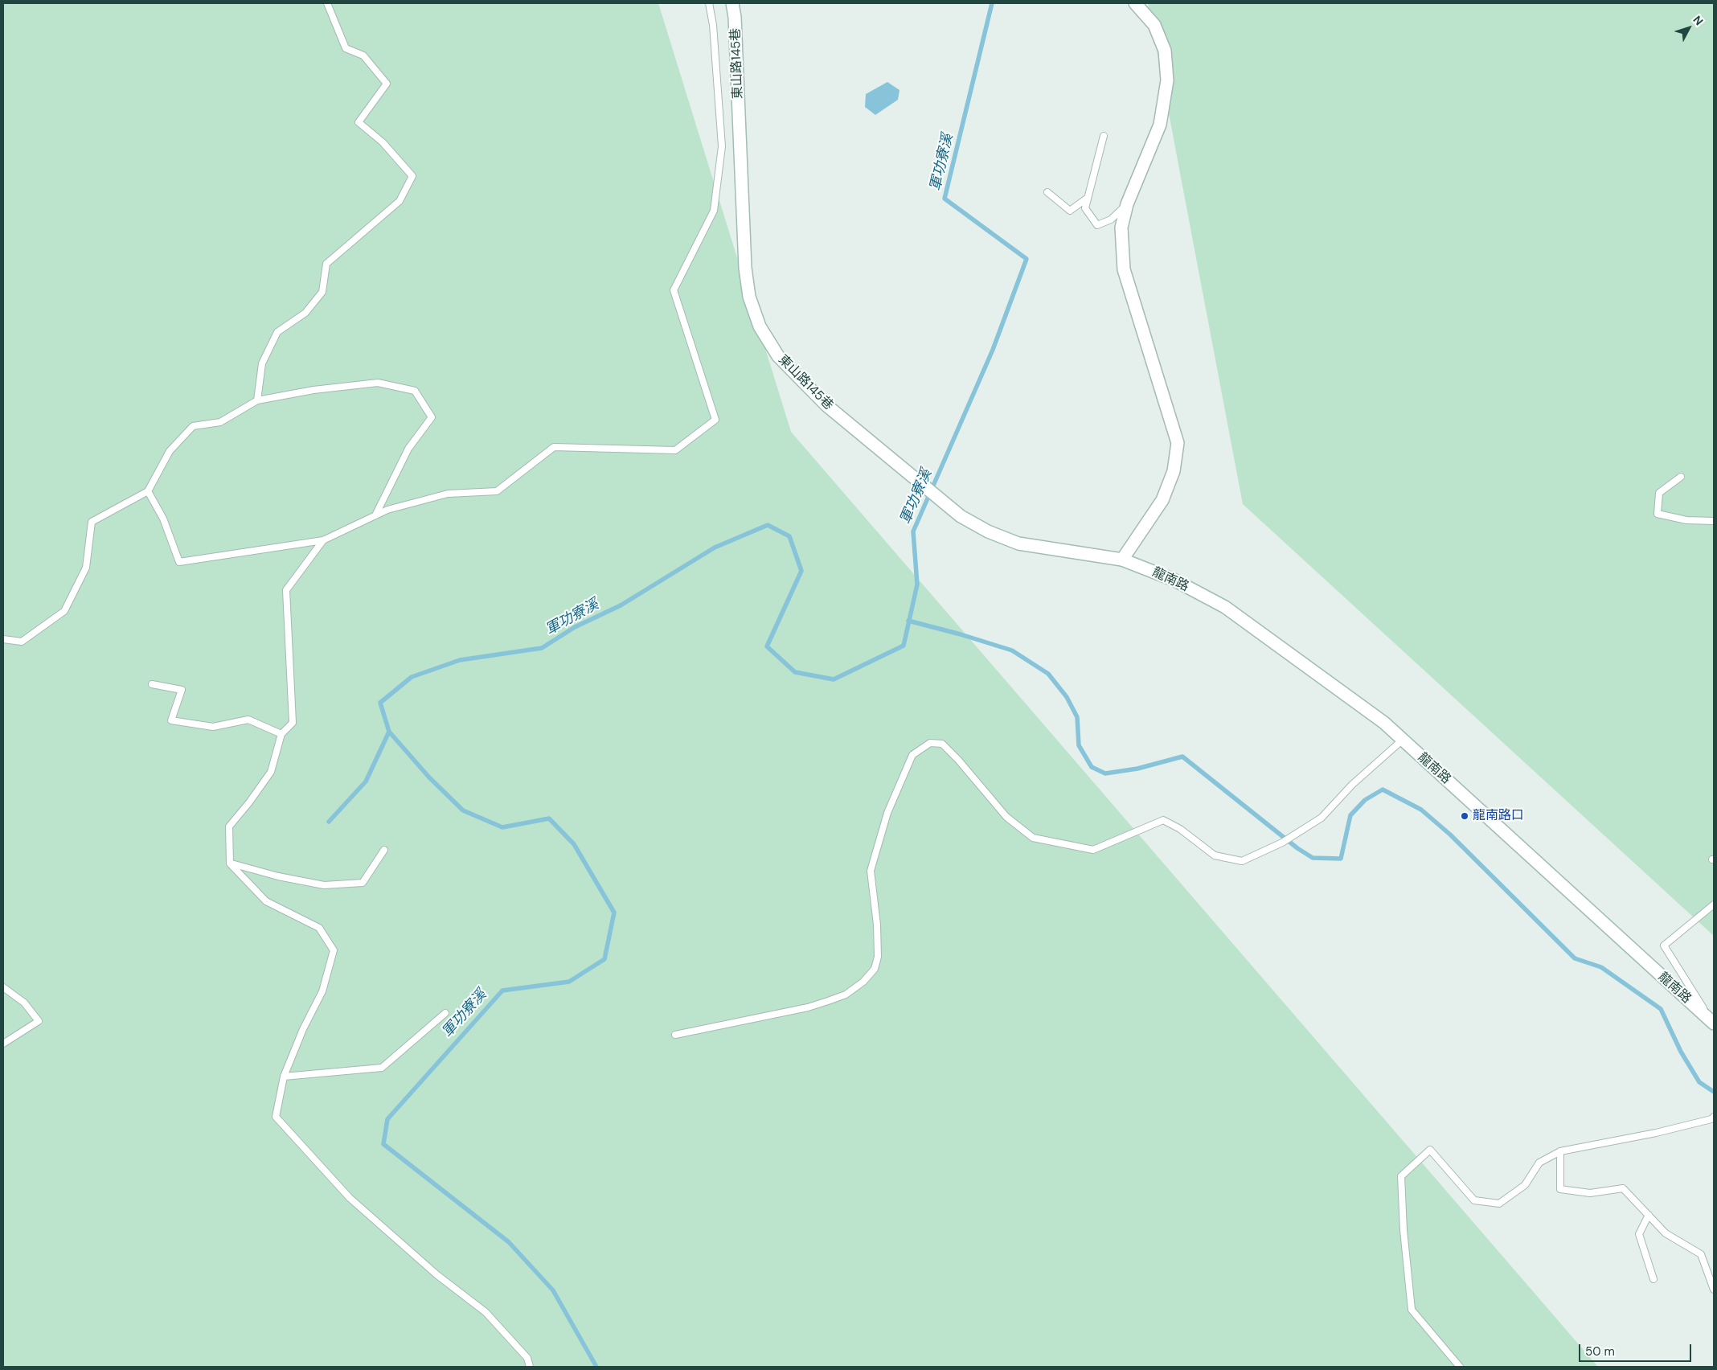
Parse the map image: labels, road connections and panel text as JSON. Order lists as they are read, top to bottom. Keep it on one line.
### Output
{"streets":{"street":["東山路145巷","龍南路"]},"crossings":[["東山路145巷","龍南路"]],"water":["軍功寮溪"],"places":["龍南路口"],"scale_bar":"50 m","north":"top right"}
